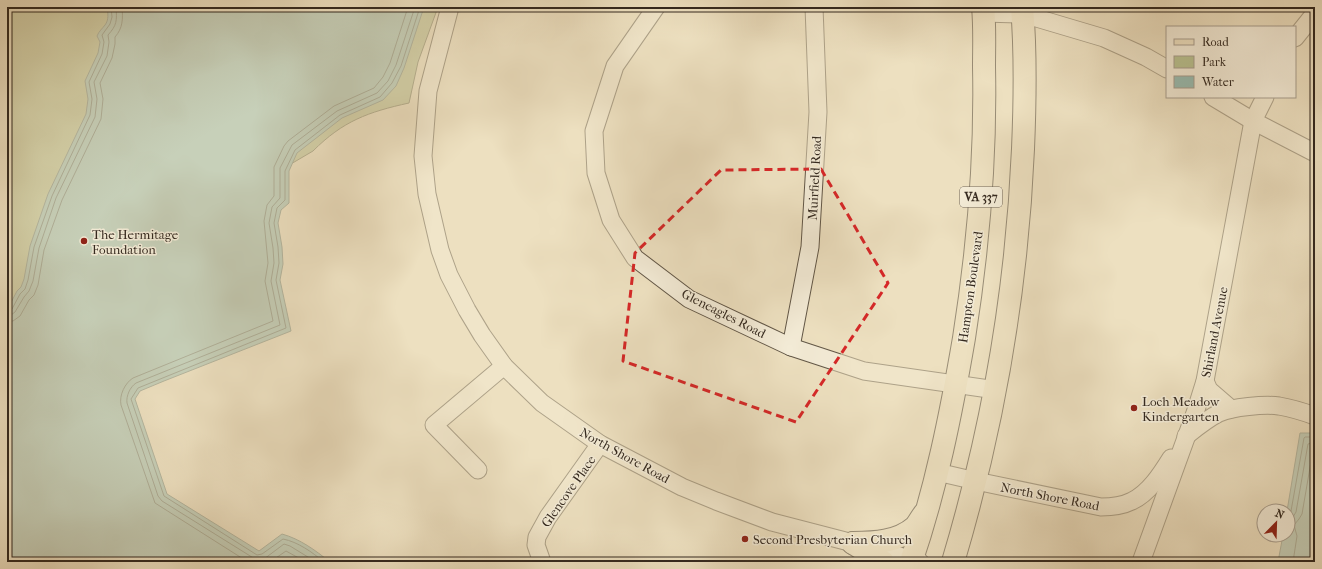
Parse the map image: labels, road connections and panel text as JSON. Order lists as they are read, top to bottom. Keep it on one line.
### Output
{"streets":{"main road":["VA 337","Hampton Boulevard"],"street":["Muirfield Road","Gleneagles Road","Shirland Avenue","North Shore Road","Glencove Place"]},"crossings":[["Muirfield Road","Gleneagles Road"],["VA 337","Gleneagles Road"],["VA 337","North Shore Road"],["Hampton Boulevard","Gleneagles Road"],["Hampton Boulevard","North Shore Road"],["Shirland Avenue","North Shore Road"],["North Shore Road","Glencove Place"]],"places":["The Hermitage Foundation","Loch Meadow Kindergarten","Second Presbyterian Church"],"legend":["Road","Park","Water"],"north":"top right"}
